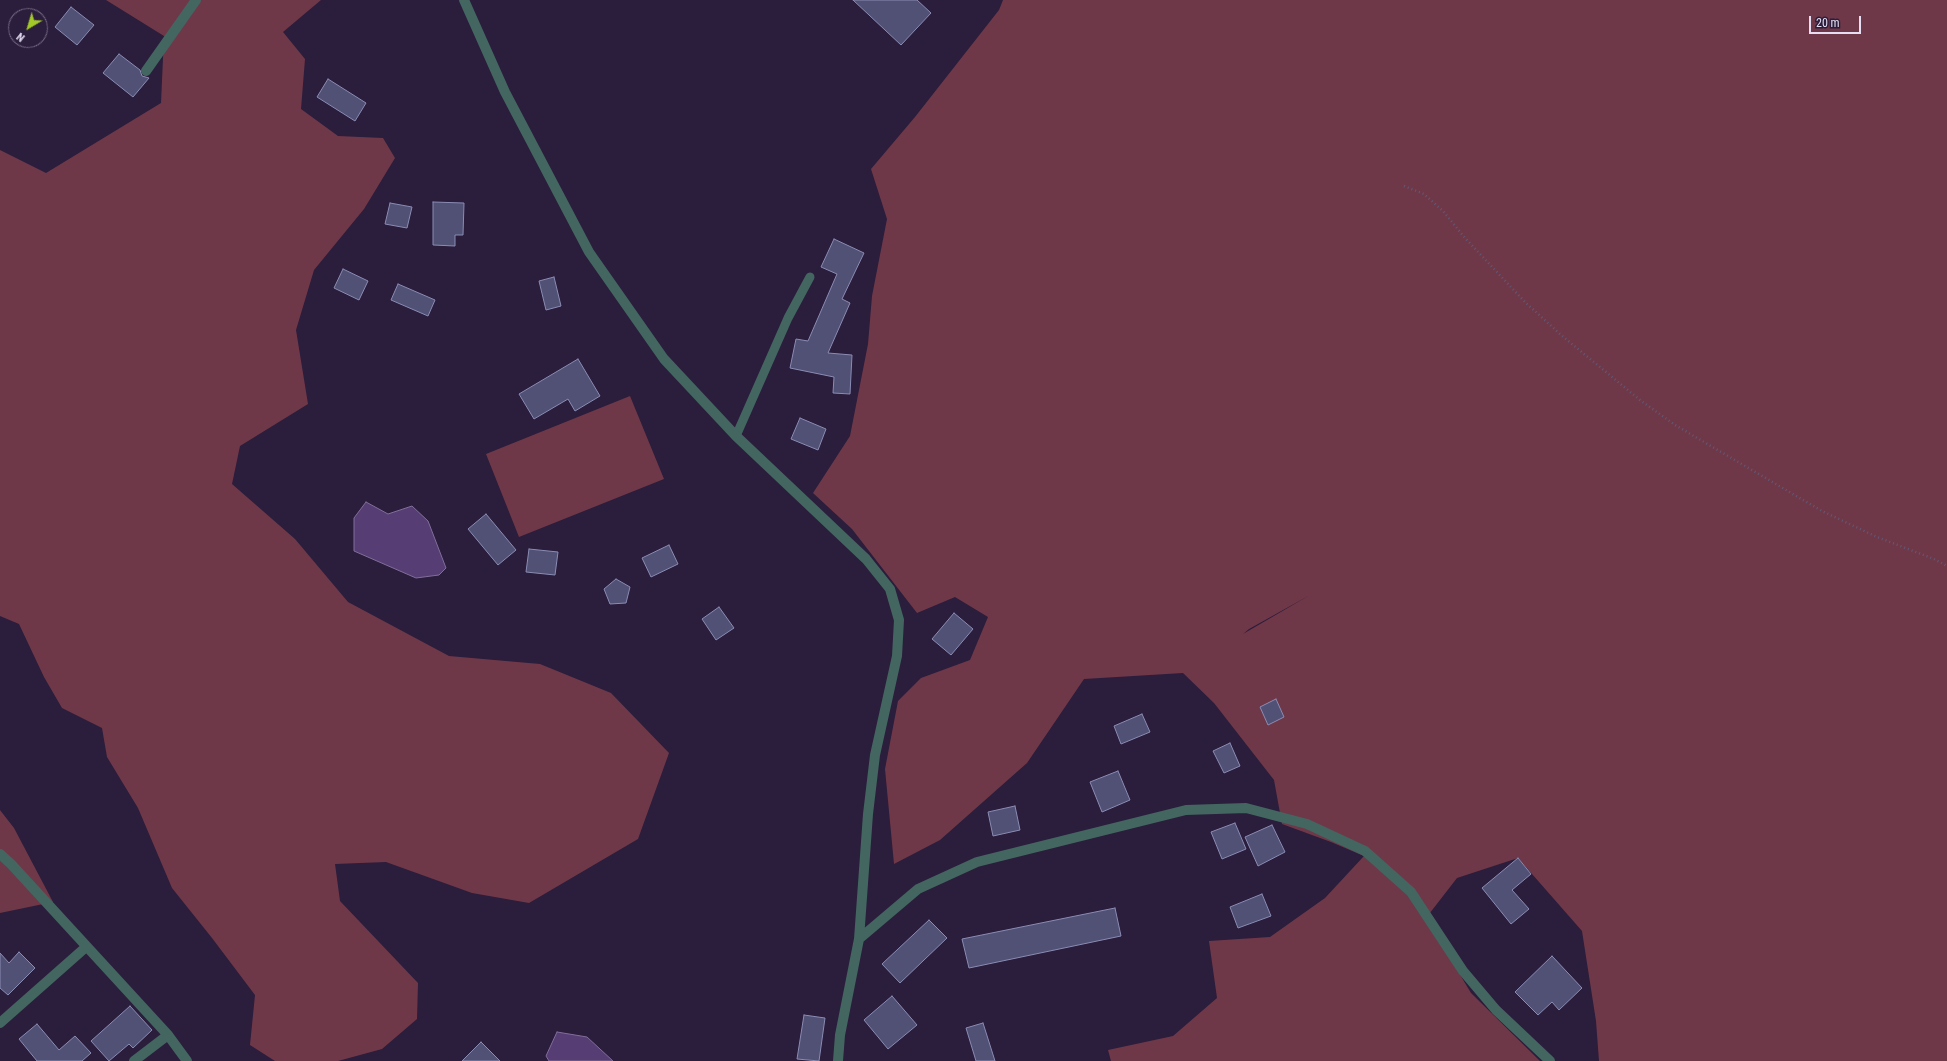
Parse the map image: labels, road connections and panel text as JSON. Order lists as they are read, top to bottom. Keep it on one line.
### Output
{"scale_bar":"20 m","north":"bottom left"}
